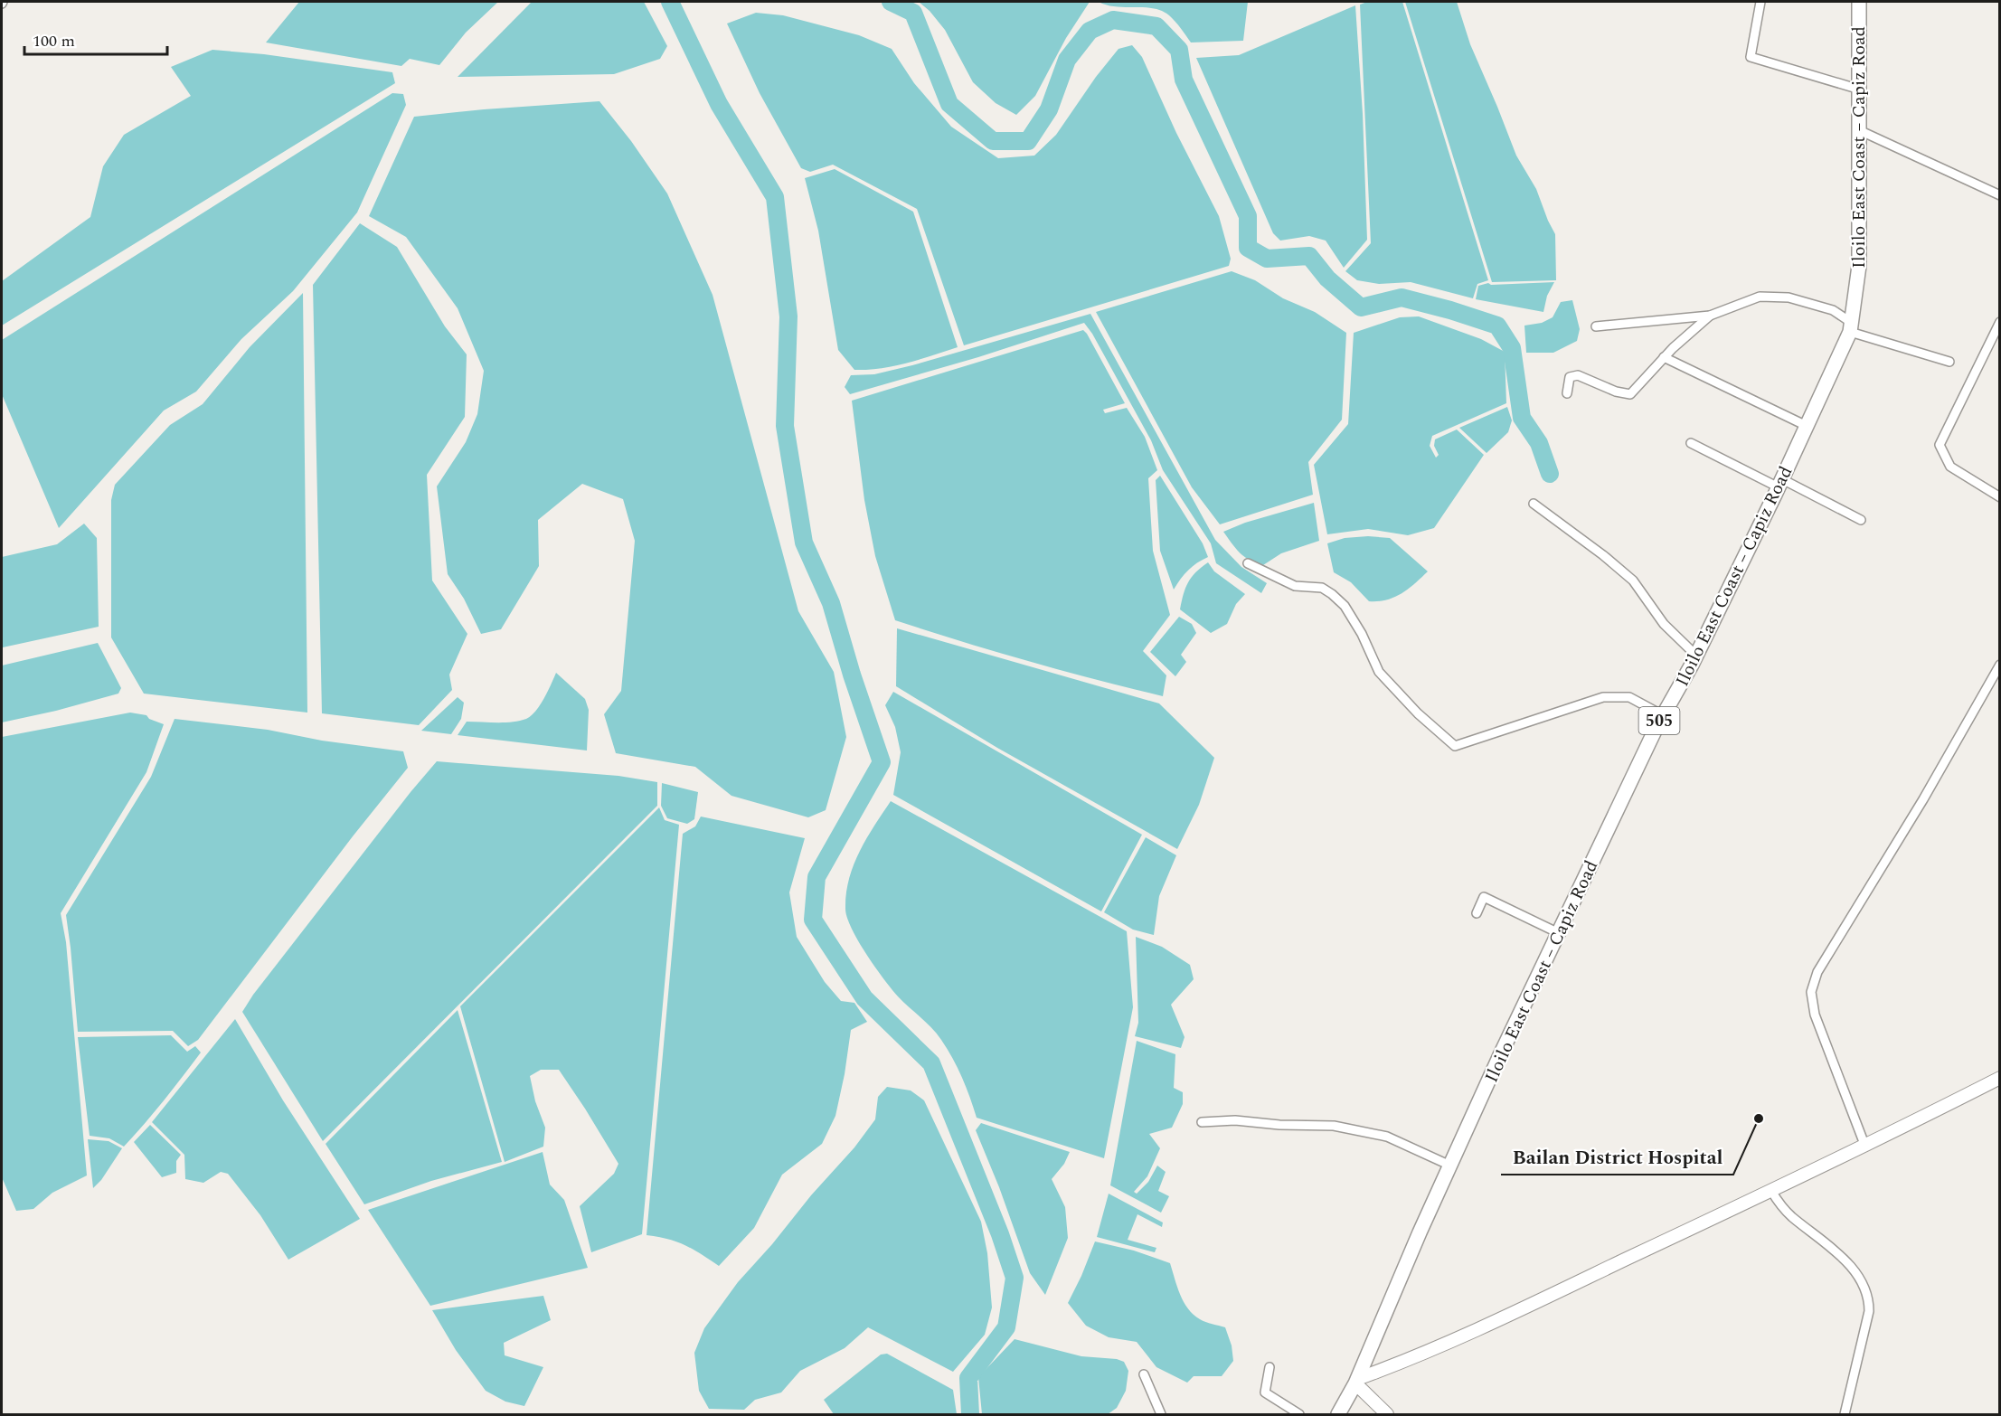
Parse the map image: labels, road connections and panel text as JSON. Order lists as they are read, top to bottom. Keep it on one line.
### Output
{"streets":{"main road":["Iloilo East Coast – Capiz Road","505"]},"places":["Bailan District Hospital"],"scale_bar":"100 m"}
